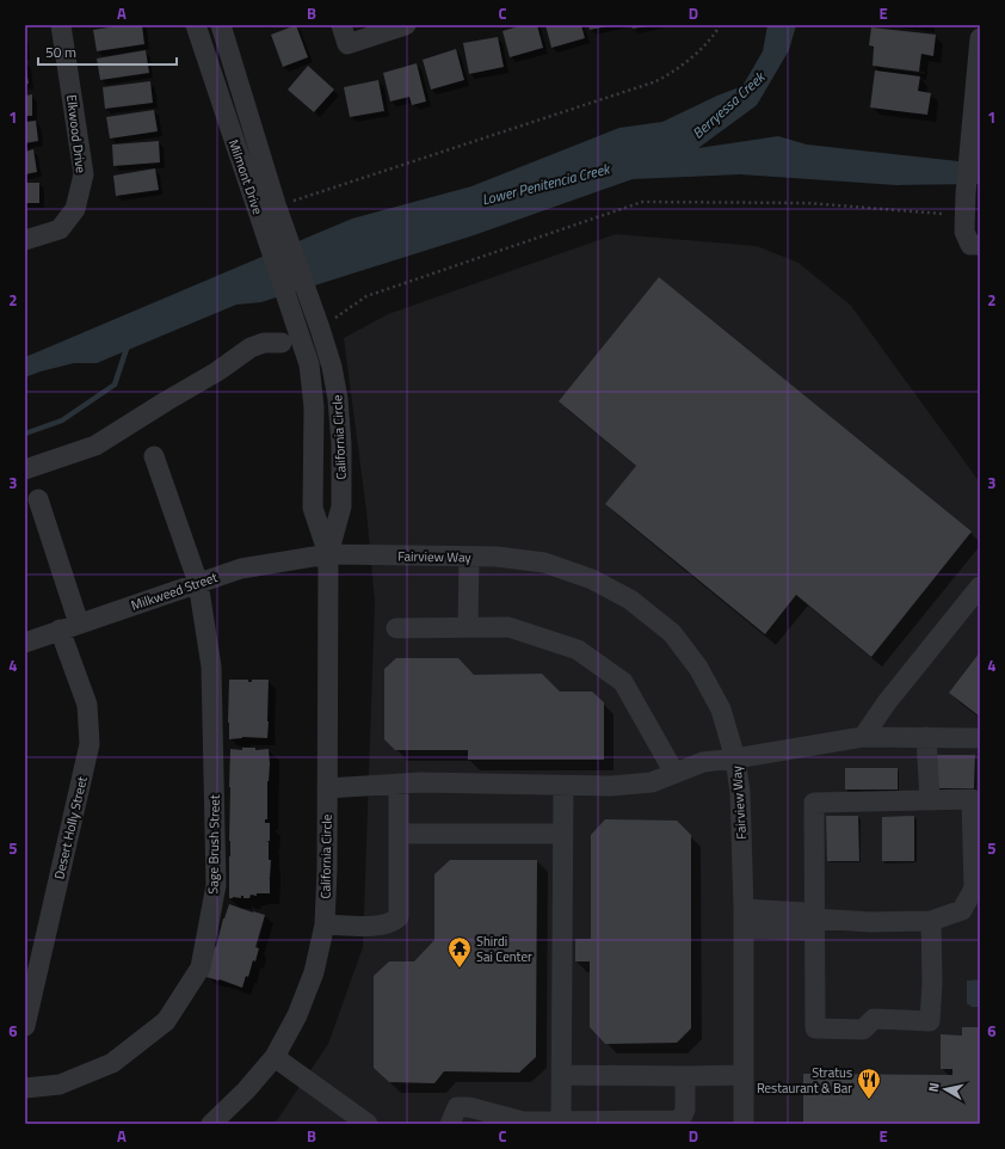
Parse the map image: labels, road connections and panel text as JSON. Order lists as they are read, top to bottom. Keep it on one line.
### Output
{"streets":{"street":["Elkwood Drive","Milmont Drive","California Circle","Fairview Way","Milkweed Street","Desert Holly Street","Sage Brush Street"]},"crossings":[["Milmont Drive","California Circle"],["California Circle","Fairview Way"],["California Circle","Milkweed Street"],["Fairview Way","Milkweed Street"],["Milkweed Street","Desert Holly Street"],["Milkweed Street","Sage Brush Street"]],"water":["Berryessa Creek","Lower Penitencia Creek"],"places":{"temple":["Shirdi Sai Center"],"restaurant":["Stratus Restaurant & Bar"]},"scale_bar":"50 m","north":"left","grid":{"columns":["A","B","C","D","E"],"rows":["1","2","3","4","5","6"]}}
